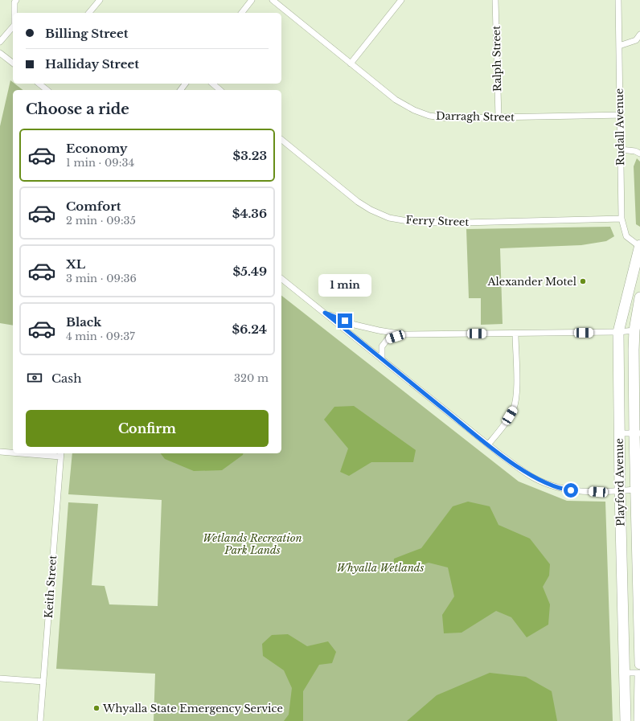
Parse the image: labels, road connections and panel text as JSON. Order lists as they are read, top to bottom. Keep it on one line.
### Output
{"streets":{"highway":["Playford Avenue"],"street":["Ralph Street","Darragh Street","Rudall Avenue","Ferry Street","Keith Street"]},"crossings":[["Ralph Street","Darragh Street"],["Darragh Street","Rudall Avenue"],["Rudall Avenue","Ferry Street"],["Rudall Avenue","Playford Avenue"]],"parks":["Wetlands Recreation Park Lands","Whyalla Wetlands"],"places":["Alexander Motel","Whyalla State Emergency Service"],"page":{"banner":["Billing Street","Halliday Street"],"heading":"Choose a ride","list":[{"name":"Economy","note":"1 min · 09:34","value":"$3.23"},{"name":"Comfort","note":"2 min · 09:35","value":"$4.36"},{"name":"XL","note":"3 min · 09:36","value":"$5.49"},{"name":"Black","note":"4 min · 09:37","value":"$6.24"}],"bubble":"1 min","pay":["Cash","320 m"],"buttons":"Confirm"}}
